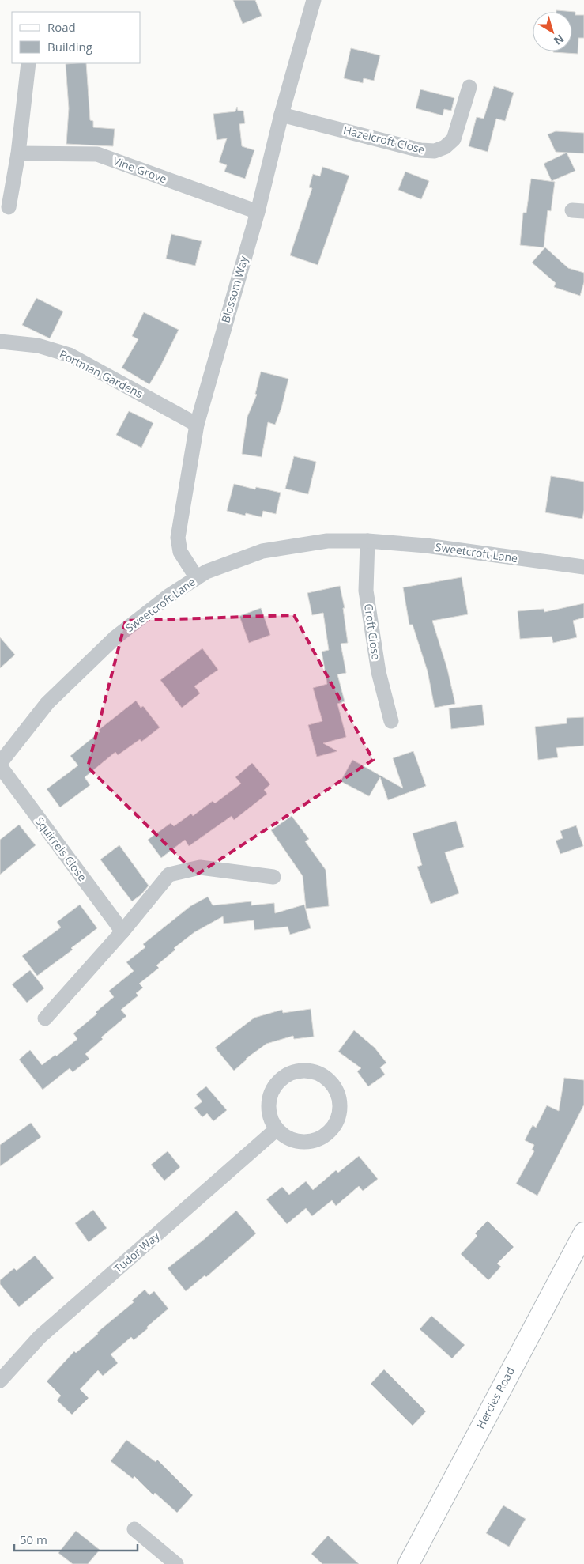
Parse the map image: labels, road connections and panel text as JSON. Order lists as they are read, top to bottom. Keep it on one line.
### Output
{"streets":{"street":["Hazelcroft Close","Vine Grove","Blossom Way","Portman Gardens","Sweetcroft Lane","Croft Close","Squirrels Close","Tudor Way","Hercies Road"]},"crossings":[["Hazelcroft Close","Blossom Way"],["Vine Grove","Blossom Way"],["Blossom Way","Portman Gardens"],["Blossom Way","Sweetcroft Lane"],["Sweetcroft Lane","Croft Close"]],"legend":["Road","Building"],"scale_bar":"50 m","north":"bottom right"}
